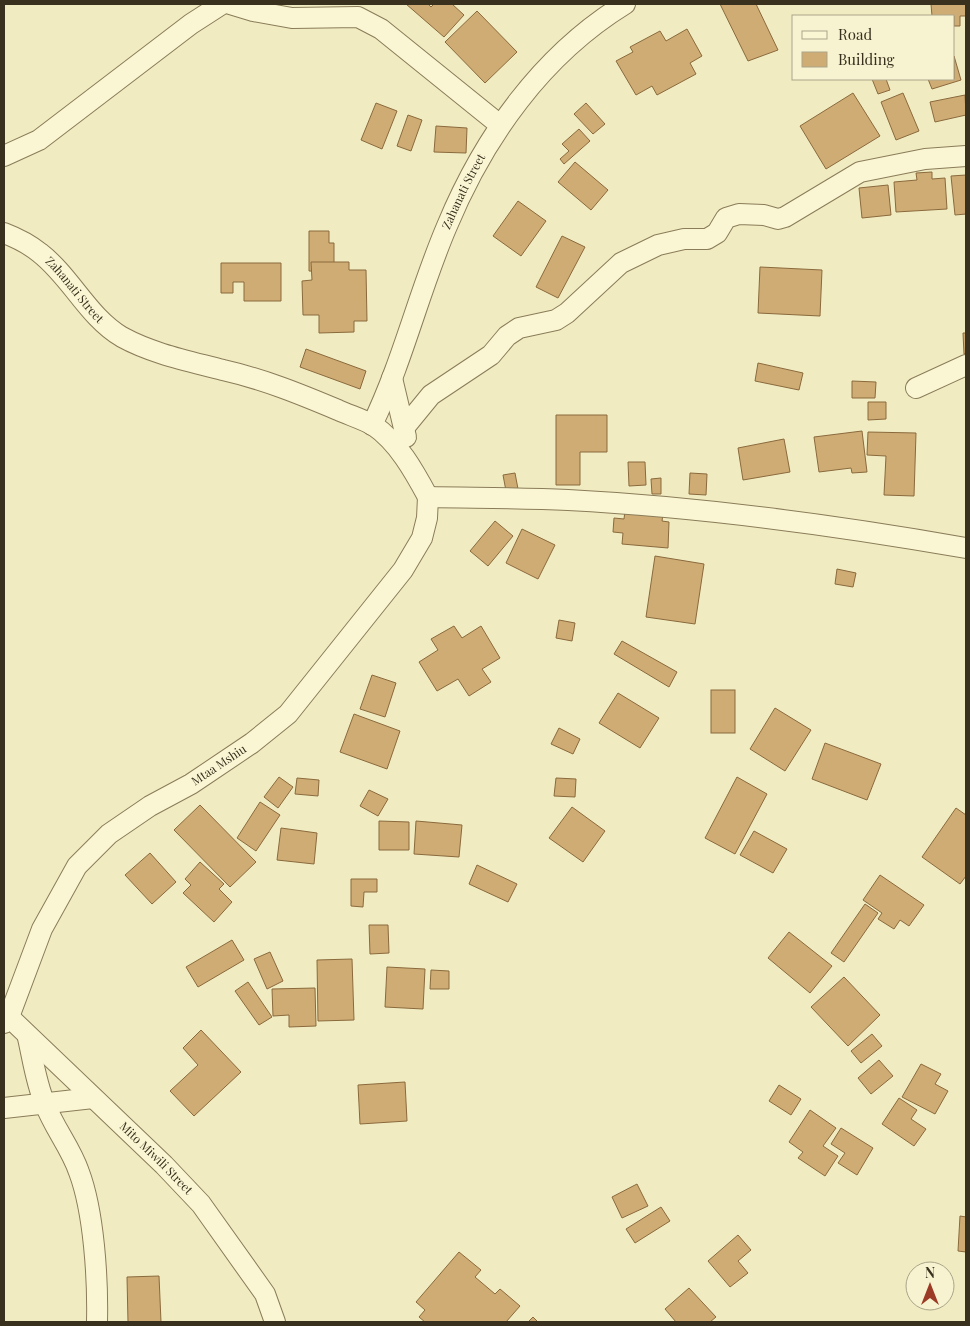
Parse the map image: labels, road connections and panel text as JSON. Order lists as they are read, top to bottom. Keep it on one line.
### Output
{"streets":{"street":["Zahanati Street","Mtaa Mshiu","Mito Miwili Street"]},"crossings":[["Zahanati Street","Mtaa Mshiu"],["Mtaa Mshiu","Mito Miwili Street"]],"legend":["Road","Building"],"north":"top"}
